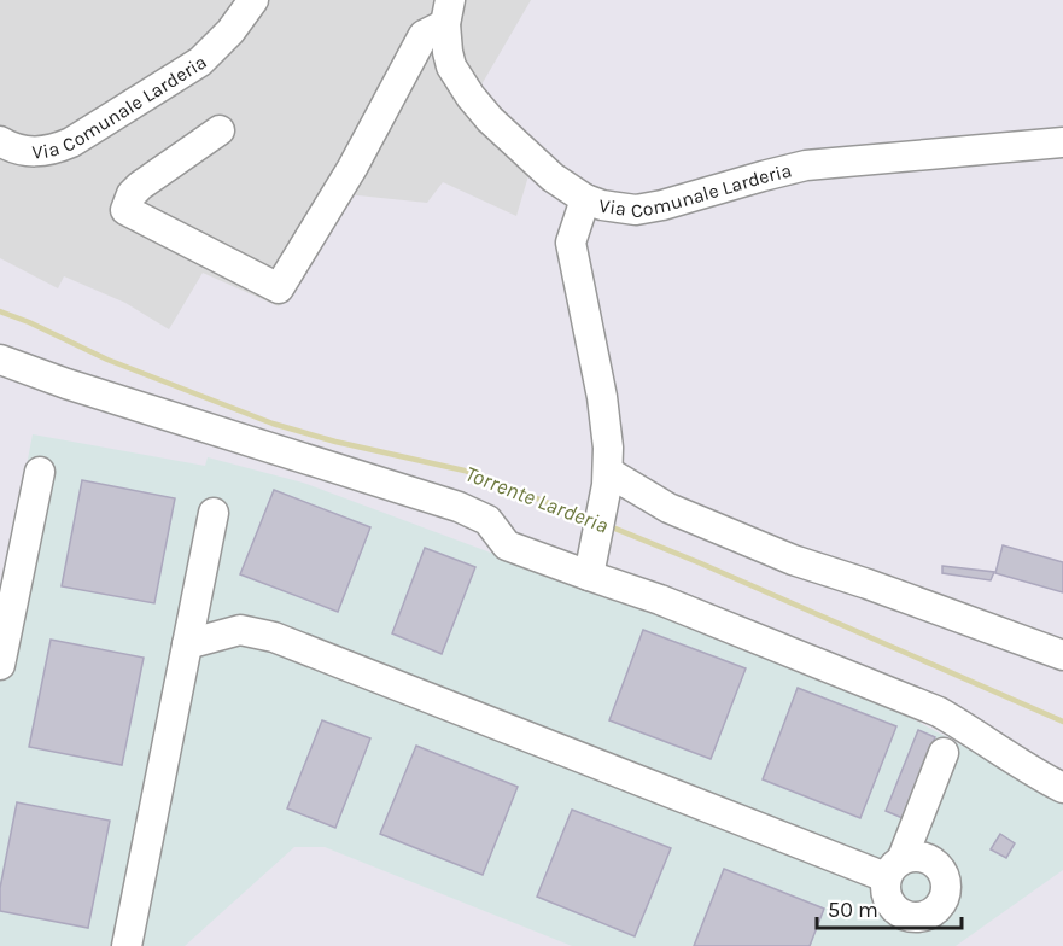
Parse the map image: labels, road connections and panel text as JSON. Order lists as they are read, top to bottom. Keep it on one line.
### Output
{"streets":{"street":["Via Comunale Larderia"]},"water":["Torrente Larderia"],"scale_bar":"50 m"}
